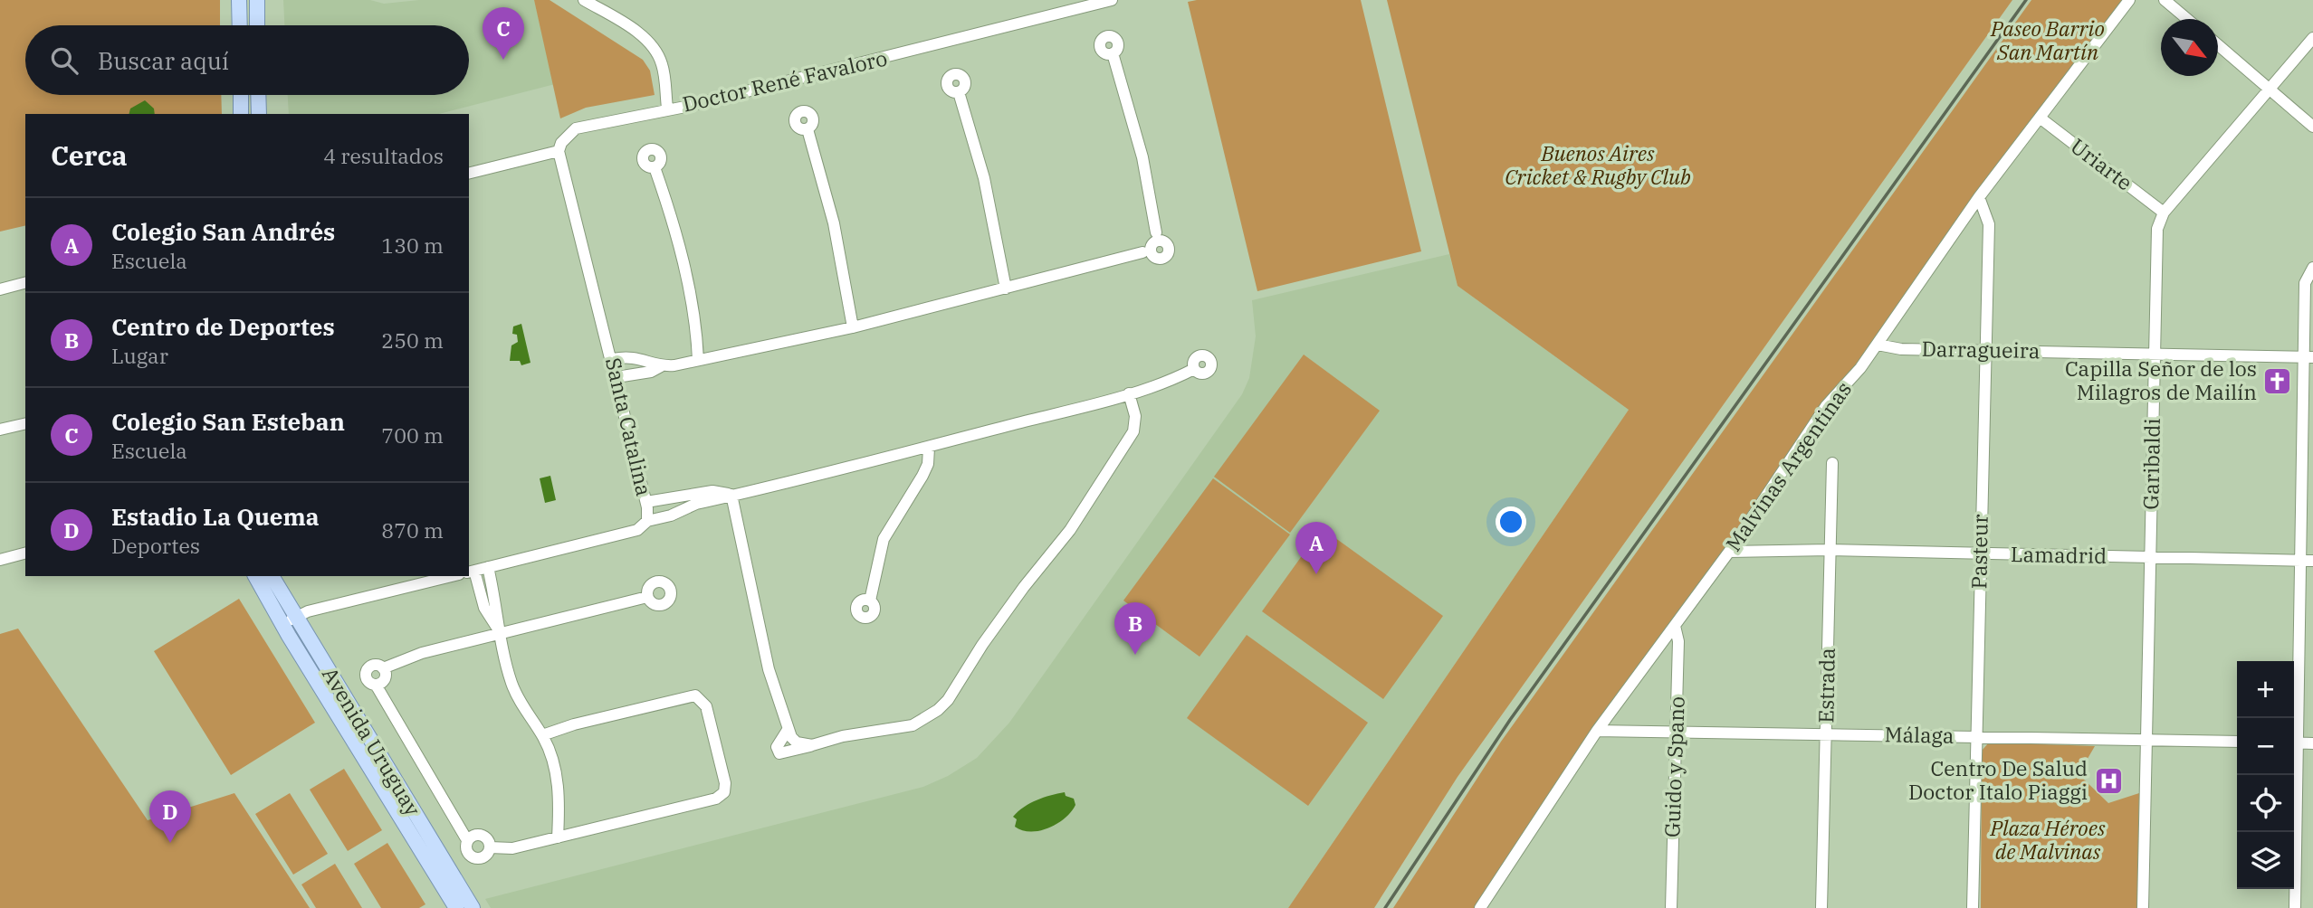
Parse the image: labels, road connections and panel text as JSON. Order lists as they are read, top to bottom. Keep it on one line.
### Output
{"streets":{"main road":["Avenida Uruguay"],"street":["Doctor René Favaloro","Uriarte","Darragueira","Santa Catalina","Garibaldi","Malvinas Argentinas","Pasteur","Lamadrid","Estrada","Málaga","Guido y Spano"]},"crossings":[["Doctor René Favaloro","Santa Catalina"],["Uriarte","Garibaldi"],["Uriarte","Malvinas Argentinas"],["Darragueira","Garibaldi"],["Darragueira","Malvinas Argentinas"],["Darragueira","Pasteur"],["Garibaldi","Lamadrid"],["Garibaldi","Málaga"],["Malvinas Argentinas","Pasteur"],["Malvinas Argentinas","Lamadrid"],["Malvinas Argentinas","Málaga"],["Malvinas Argentinas","Guido y Spano"],["Pasteur","Lamadrid"],["Pasteur","Málaga"],["Lamadrid","Estrada"],["Estrada","Málaga"],["Málaga","Guido y Spano"]],"parks":["Paseo Barrio San Martín","Buenos Aires Cricket & Rugby Club","Plaza Héroes de Malvinas"],"places":{"church":["Capilla Señor de los Milagros de Mailín"],"hospital":["Centro De Salud Doctor Italo Piaggi"]},"north":"bottom right","page":{"pins":["C","A","B","D"],"search":"Buscar aquí","heading":["Cerca","4 resultados"],"list":[{"mark":"A","name":"Colegio San Andrés","note":"Escuela","value":"130 m"},{"mark":"B","name":"Centro de Deportes","note":"Lugar","value":"250 m"},{"mark":"C","name":"Colegio San Esteban","note":"Escuela","value":"700 m"},{"mark":"D","name":"Estadio La Quema","note":"Deportes","value":"870 m"}],"map_buttons":["+","−"]}}
